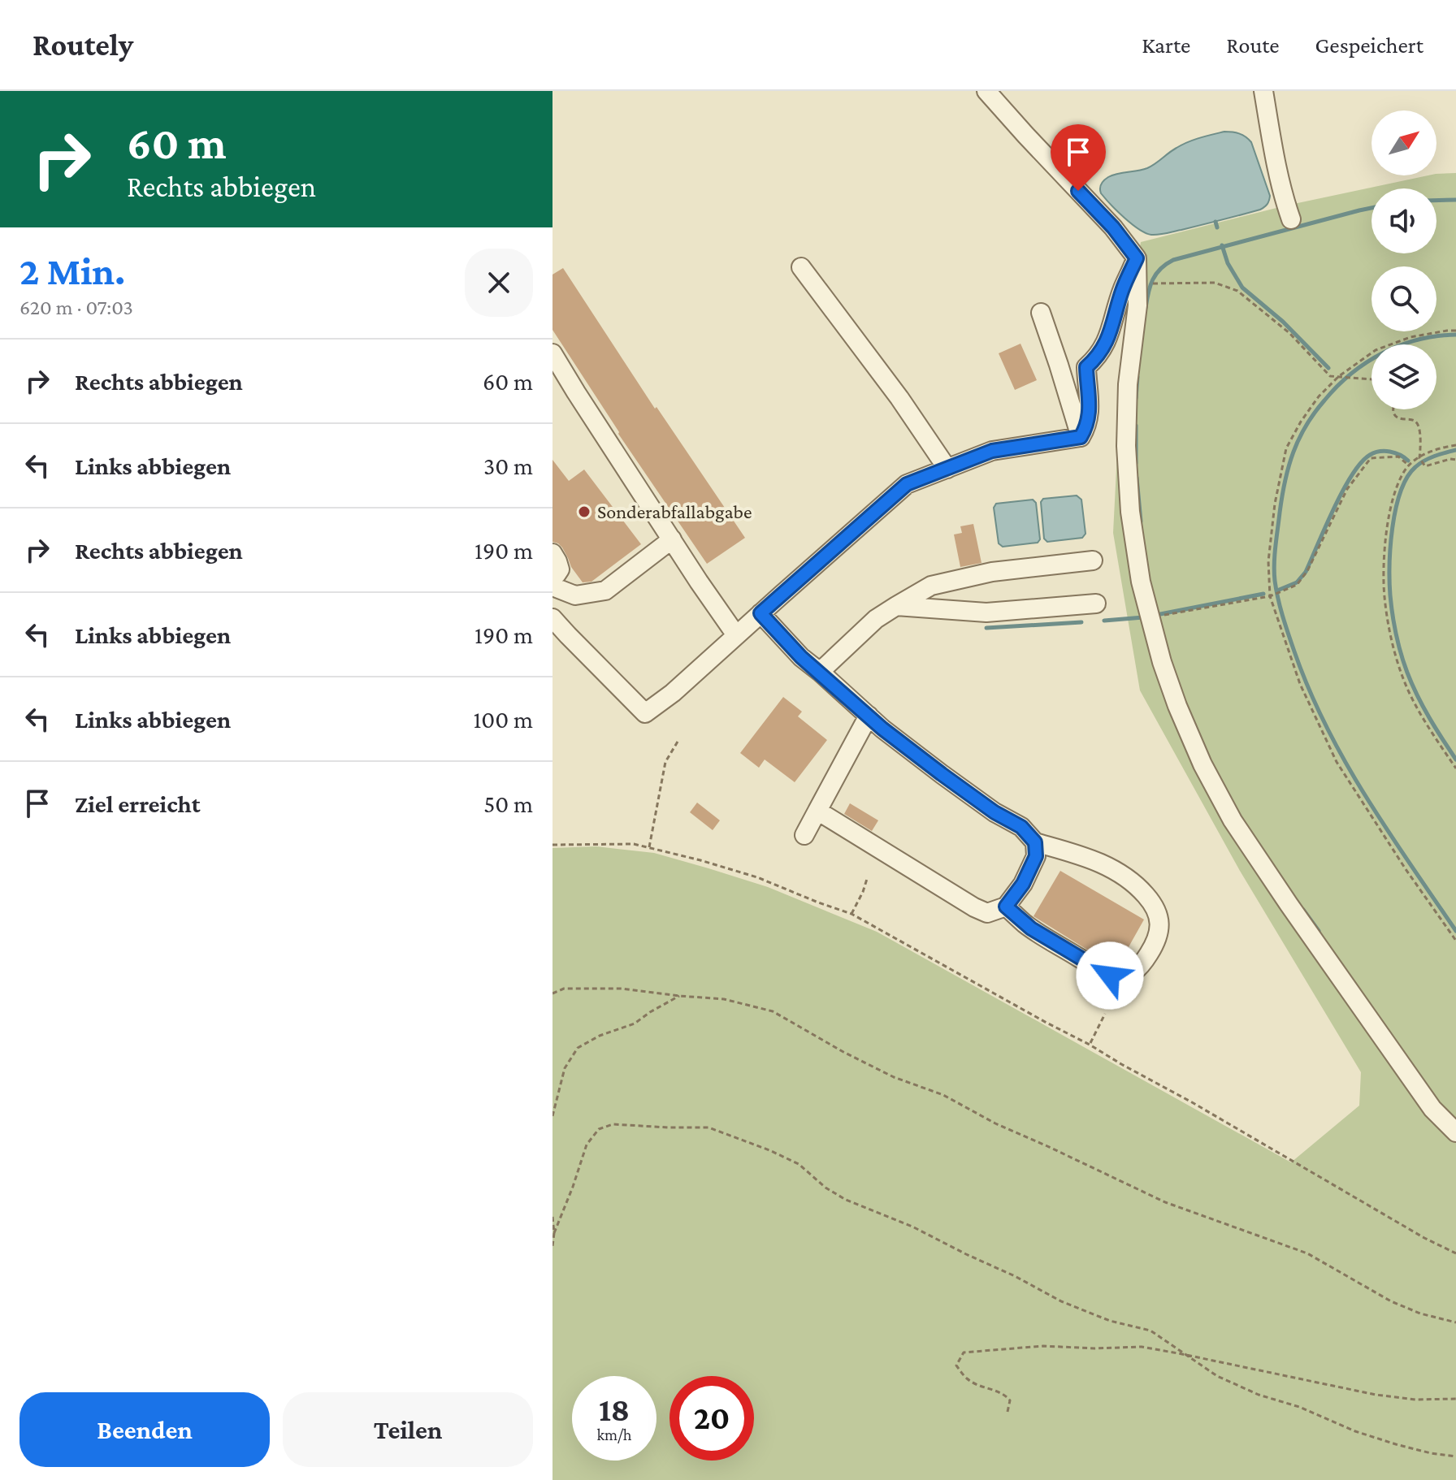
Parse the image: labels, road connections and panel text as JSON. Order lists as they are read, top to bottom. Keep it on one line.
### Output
{"places":["Sonderabfallabgabe"],"north":"top right","page":{"header":"Routely","nav":["Karte","Route","Gespeichert"],"turn":["60 m","Rechts abbiegen"],"heading":["2 Min.","620 m · 07:03"],"list":[{"name":"Rechts abbiegen","value":"60 m"},{"name":"Links abbiegen","value":"30 m"},{"name":"Rechts abbiegen","value":"190 m"},{"name":"Links abbiegen","value":"190 m"},{"name":"Links abbiegen","value":"100 m"},{"name":"Ziel erreicht","value":"50 m"}],"speed":"18 km/h","limit":"20","buttons":["Beenden","Teilen"]}}
